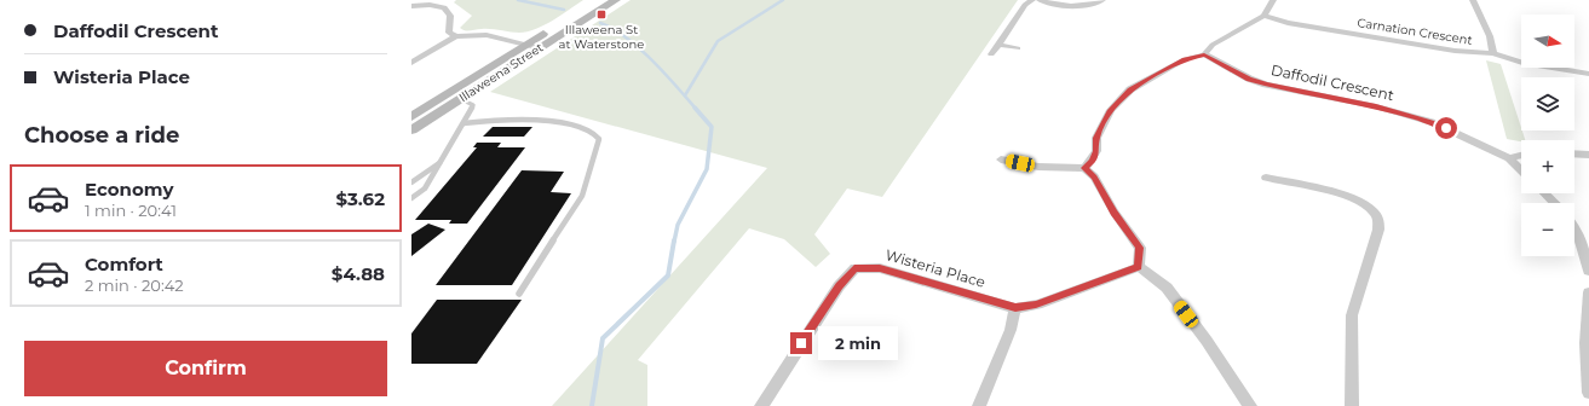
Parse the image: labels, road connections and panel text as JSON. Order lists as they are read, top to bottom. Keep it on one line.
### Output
{"streets":{"main road":["Illaweena Street"],"street":["Carnation Crescent","Daffodil Crescent","Wisteria Place"]},"places":{"transit":["Illaweena St at Waterstone"]},"north":"right","page":{"banner":["Daffodil Crescent","Wisteria Place"],"map_buttons":["+","−"],"heading":"Choose a ride","list":[{"name":"Economy","note":"1 min · 20:41","value":"$3.62"},{"name":"Comfort","note":"2 min · 20:42","value":"$4.88"}],"bubble":"2 min","buttons":"Confirm"}}
